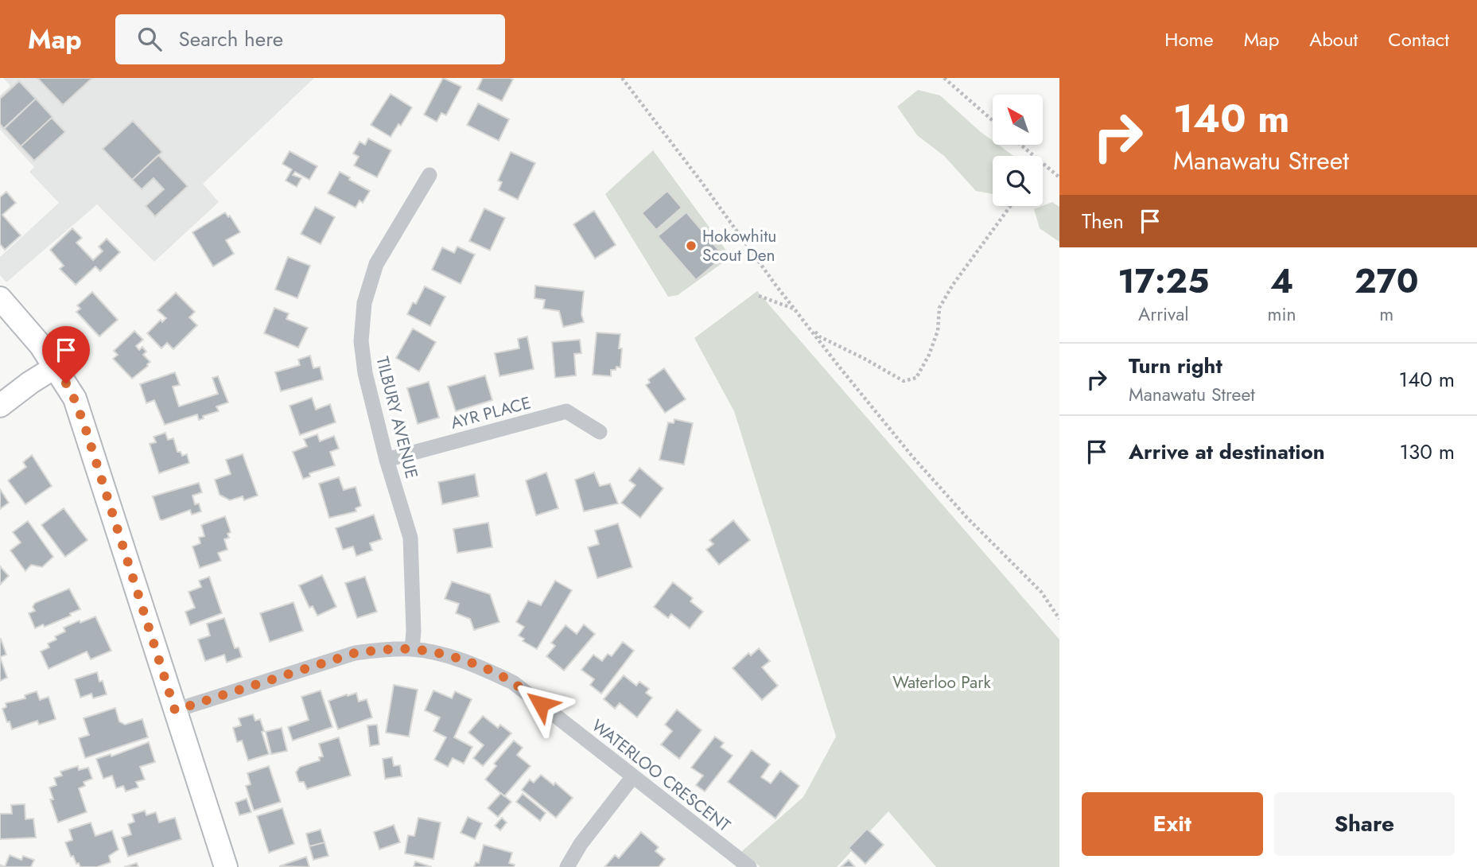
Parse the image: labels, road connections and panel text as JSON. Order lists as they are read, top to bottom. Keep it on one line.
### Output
{"streets":{"street":["AYR PLACE","TILBURY AVENUE","WATERLOO CRESCENT"]},"crossings":[["AYR PLACE","TILBURY AVENUE"],["TILBURY AVENUE","WATERLOO CRESCENT"]],"parks":["Waterloo Park"],"places":["Hokowhitu Scout Den"],"north":"top left","page":{"header":"Map","search":"Search here","nav":["Home","Map","About","Contact"],"turn":["140 m","Manawatu Street"],"then":"Then","eta":["17:25","Arrival","4","min","270","m"],"list":[{"name":"Turn right","note":"Manawatu Street","value":"140 m"},{"name":"Arrive at destination","value":"130 m"}],"buttons":["Exit","Share"]}}
